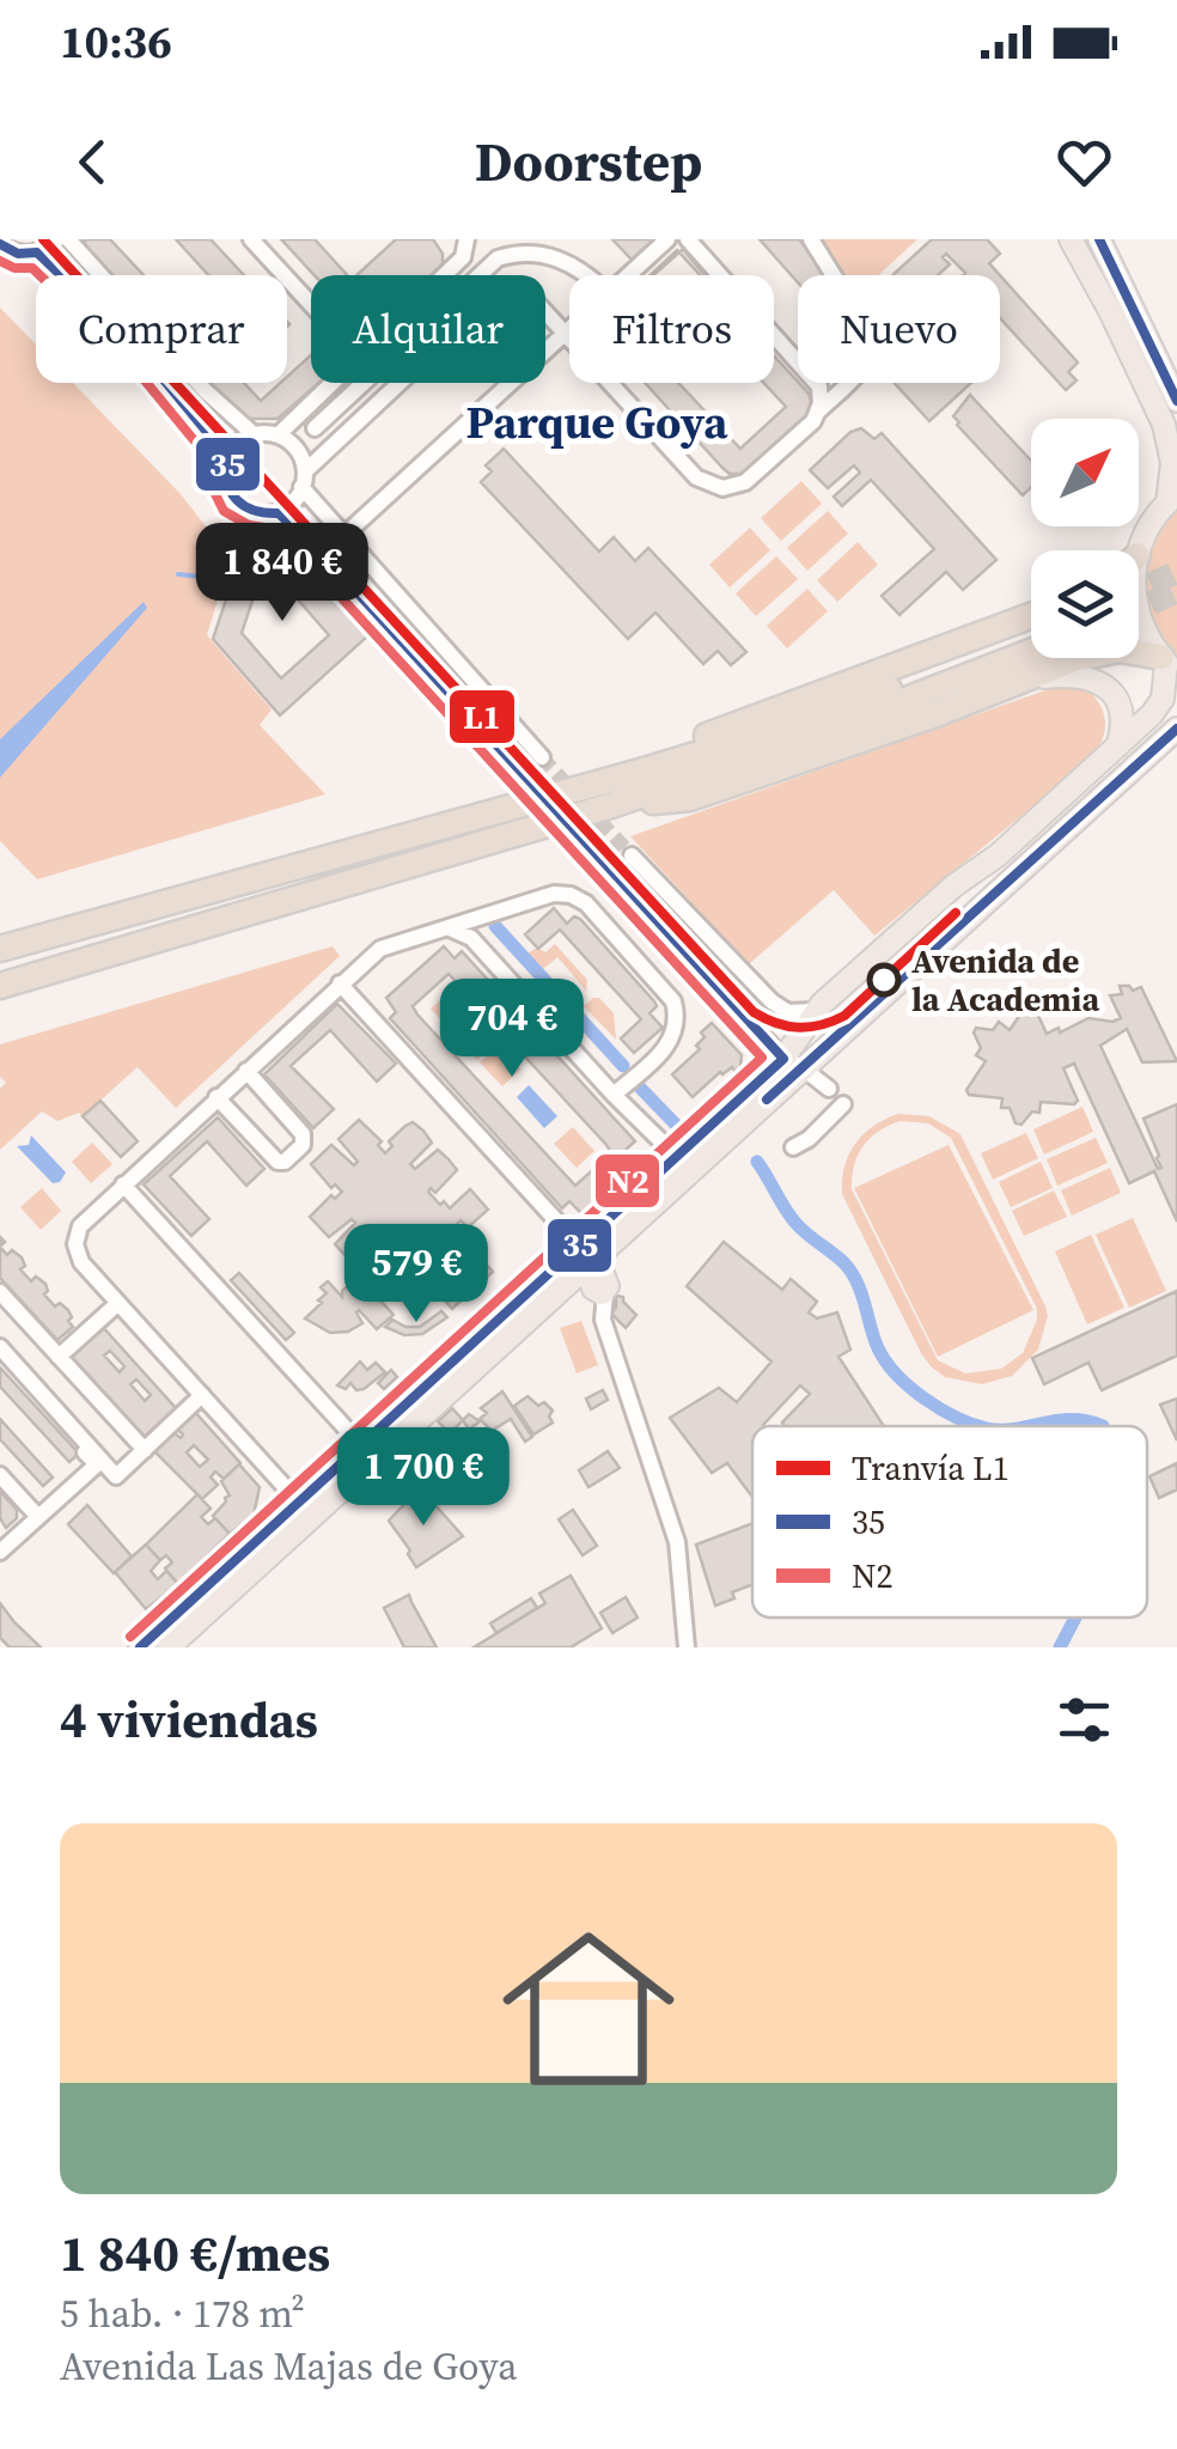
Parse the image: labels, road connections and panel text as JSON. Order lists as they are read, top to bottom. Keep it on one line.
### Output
{"districts":["Parque Goya"],"places":["Avenida de la Academia"],"lines":["tram line L1","transit line 35","transit line N2"],"legend":["Tranvía L1","35","N2"],"north":"top right","page":{"status":"10:36","header":"Doorstep","chip":["Comprar","Alquilar","Filtros","Nuevo"],"price":["1 840 €","704 €","579 €","1 700 €"],"heading":"4 viviendas","list":[{"name":"1 840 €/mes","note":"5 hab. · 178 m² · Avenida Las Majas de Goya"}]}}
